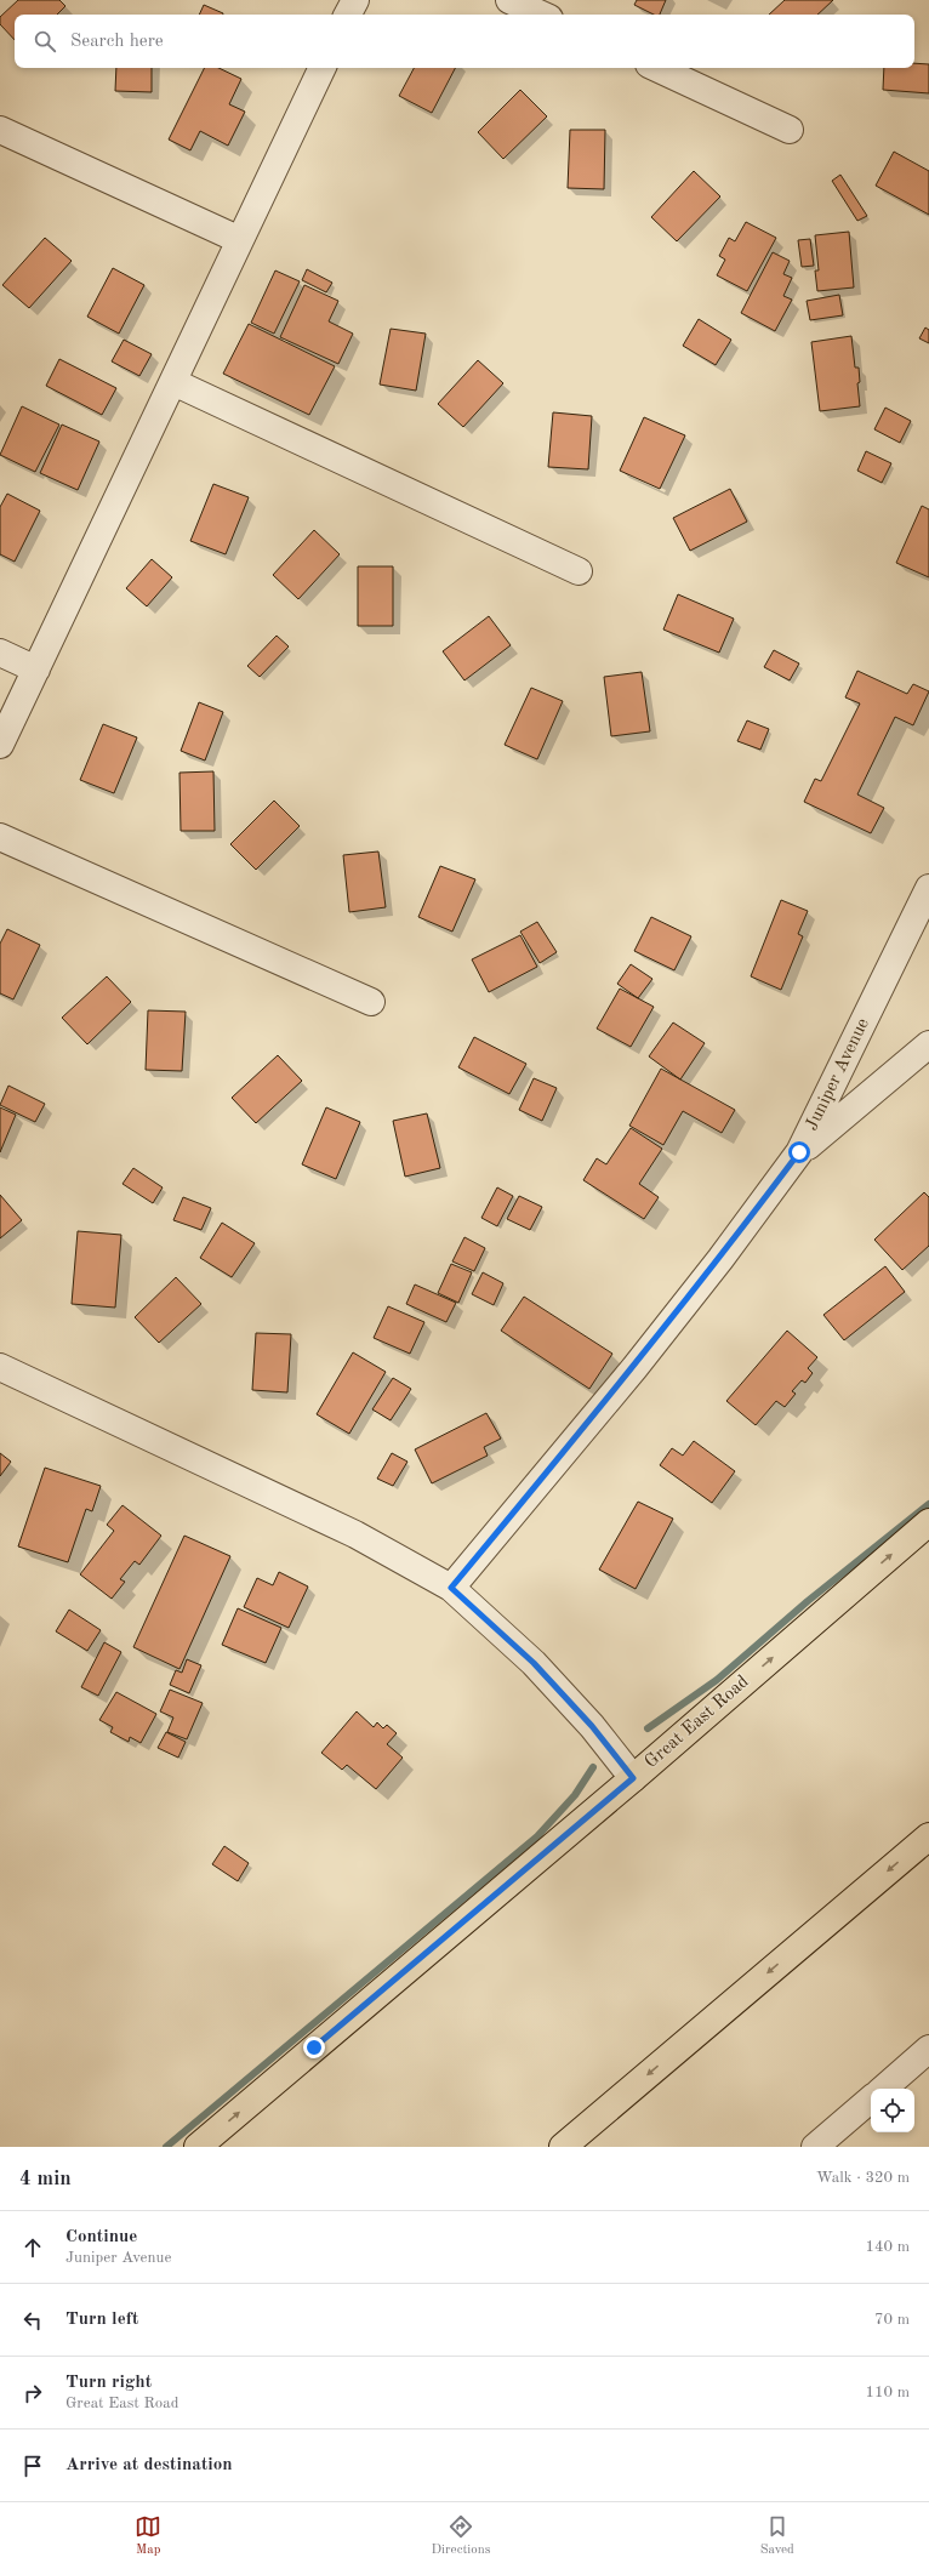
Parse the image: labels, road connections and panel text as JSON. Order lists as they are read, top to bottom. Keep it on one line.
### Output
{"streets":{"main road":["Great East Road"],"street":["Juniper Avenue"]},"page":{"search":"Search here","heading":["4 min","Walk · 320 m"],"list":[["Continue","Juniper Avenue","140 m"],["Turn left","70 m"],["Turn right","Great East Road","110 m"],"Arrive at destination"],"nav":["Map","Directions","Saved"]}}
